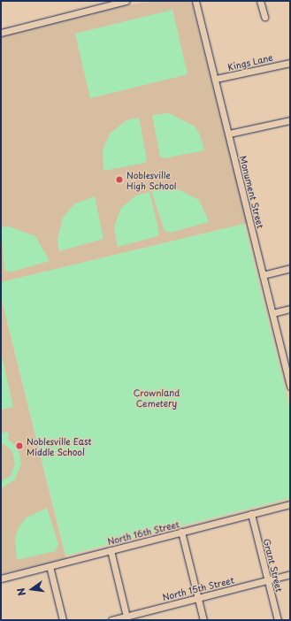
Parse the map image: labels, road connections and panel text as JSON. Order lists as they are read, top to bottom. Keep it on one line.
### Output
{"streets":{"street":["Kings Lane","Monument Street","North 16th Street","Grant Street","North 15th Street"]},"crossings":[["Kings Lane","Monument Street"],["North 16th Street","Grant Street"],["Grant Street","North 15th Street"]],"parks":["Crownland Cemetery"],"places":["Noblesville High School","Noblesville East Middle School"],"north":"left"}
